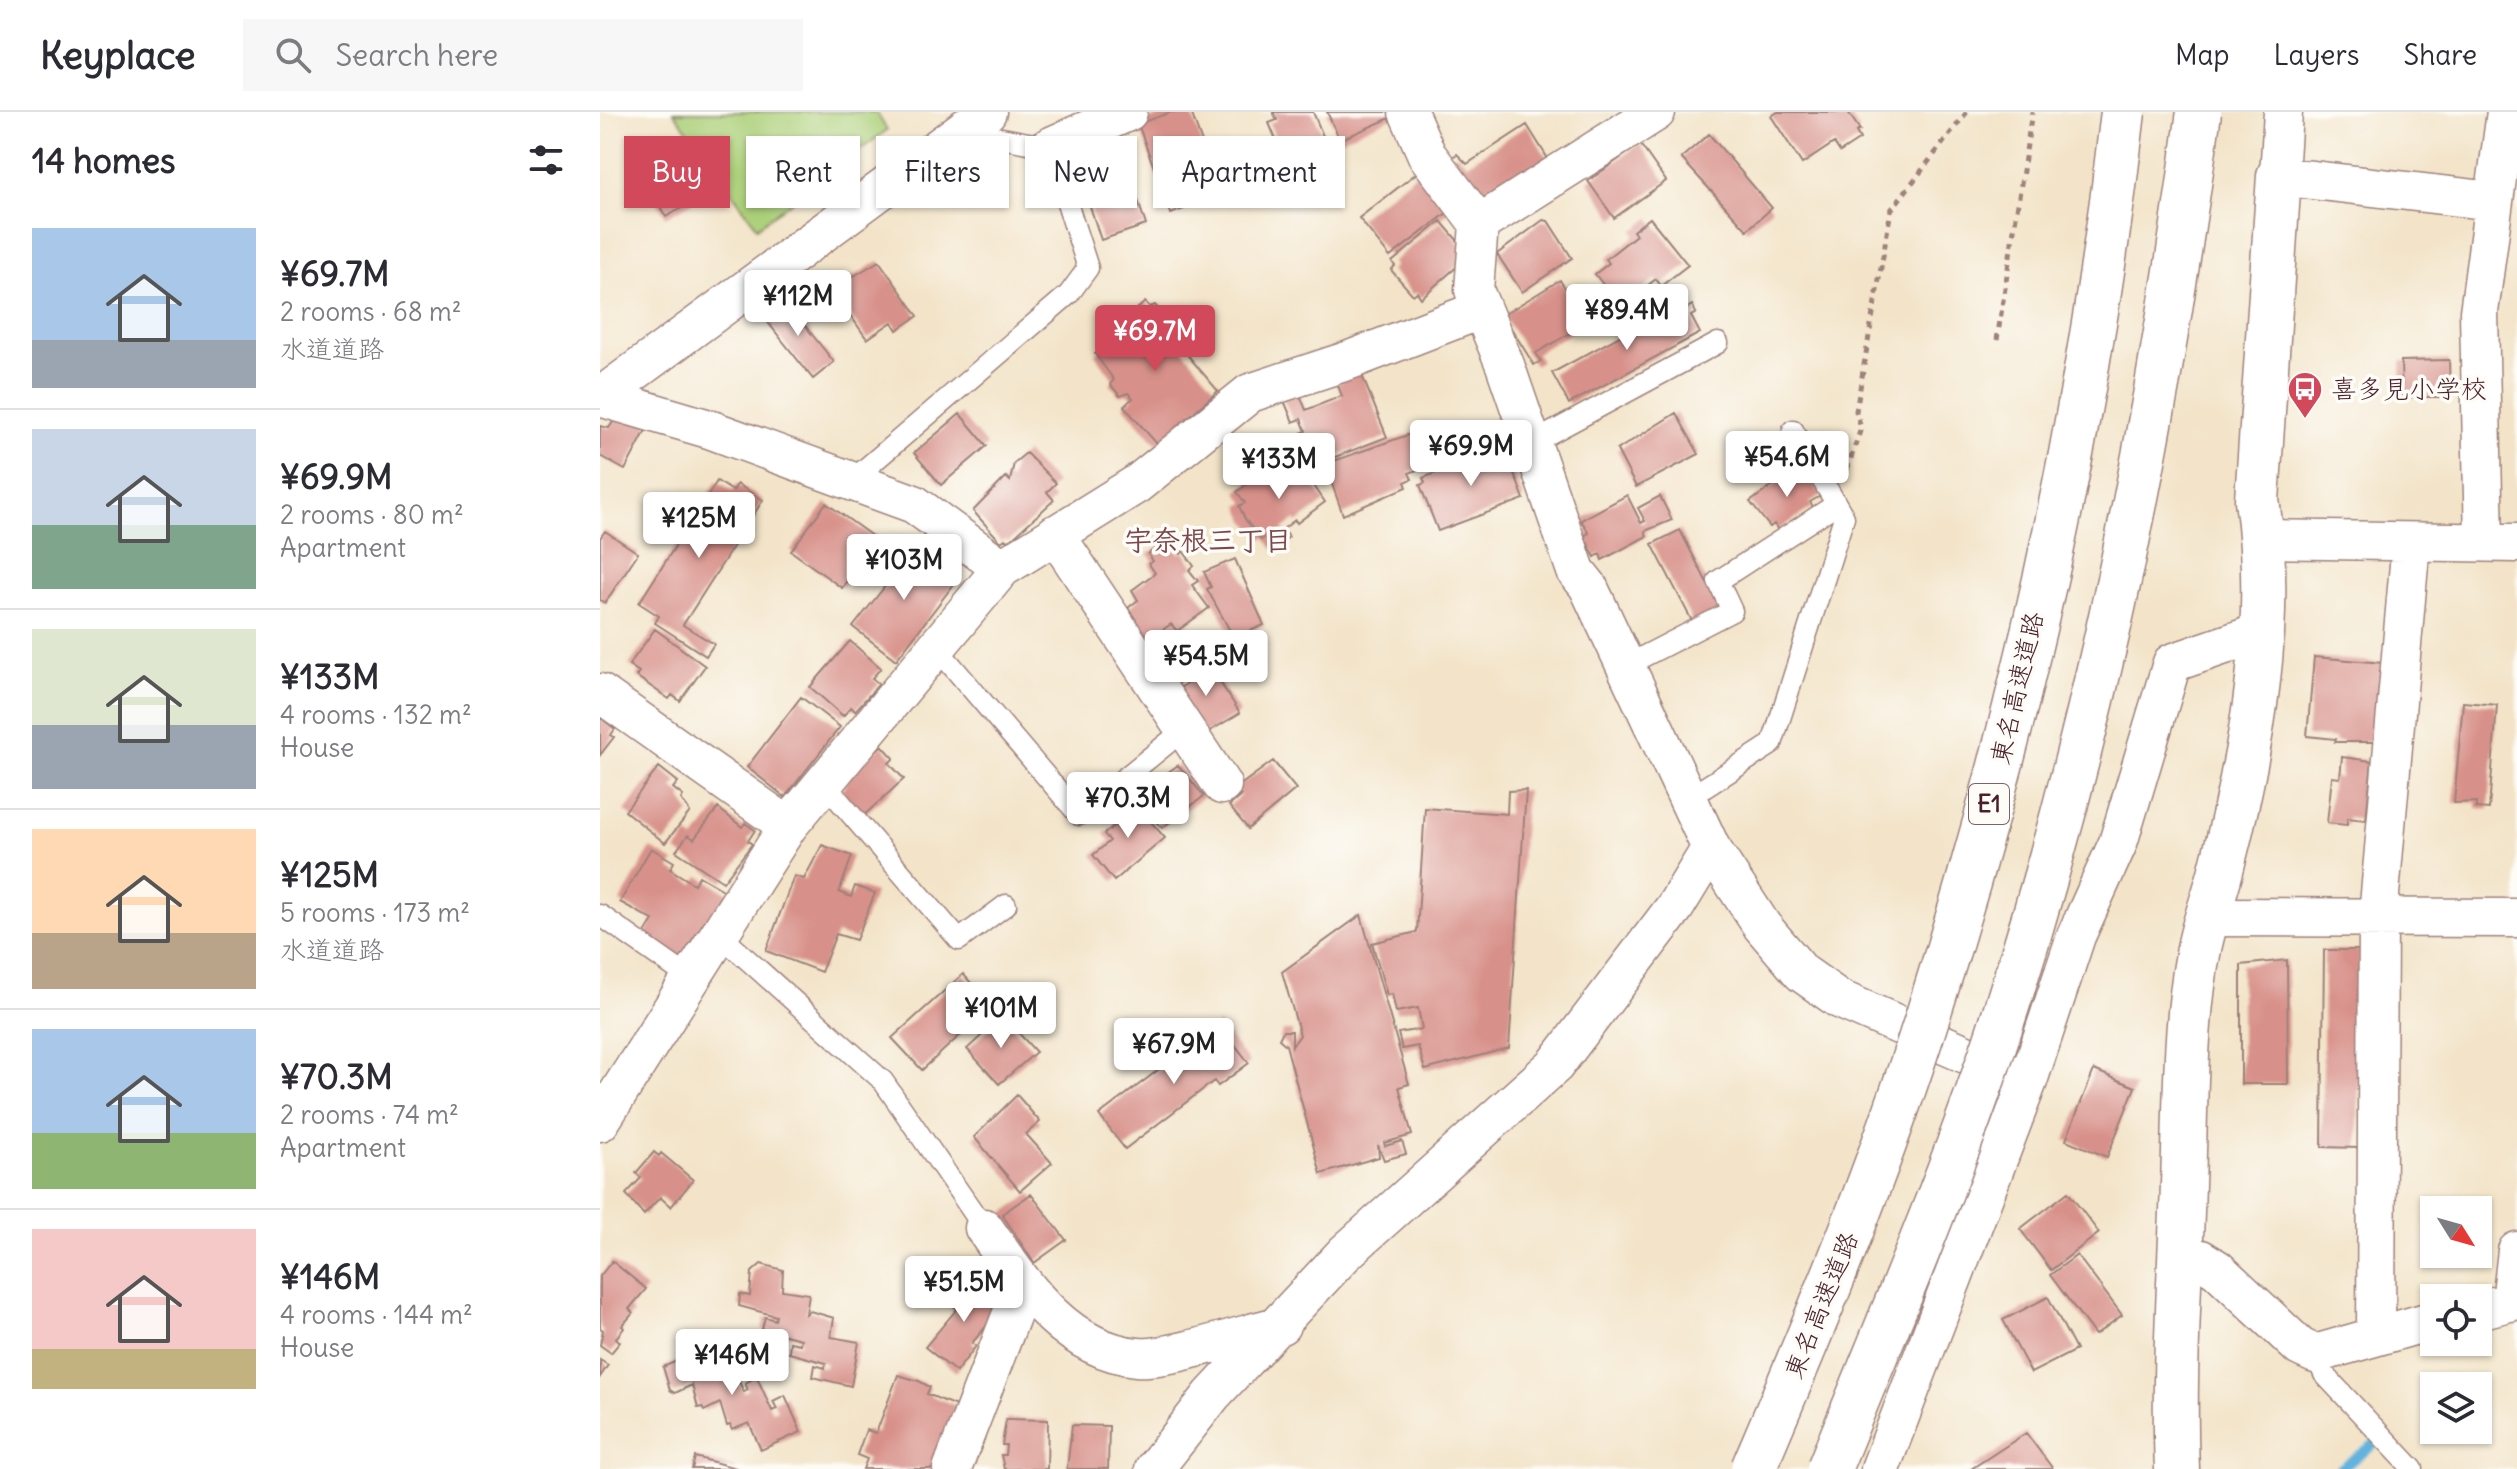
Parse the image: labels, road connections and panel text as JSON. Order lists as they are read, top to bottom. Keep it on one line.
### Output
{"streets":{"main road":["東名高速道路","E1"]},"districts":["宇奈根三丁目"],"places":{"bus stop":["喜多見小学校"]},"north":"bottom right","page":{"header":"Keyplace","search":"Search here","nav":["Map","Layers","Share"],"heading":"14 homes","chip":["Buy","Rent","Filters","New","Apartment"],"list":[{"name":"¥69.7M","note":"2 rooms · 68 m² · 水道道路"},{"name":"¥69.9M","note":"2 rooms · 80 m² · Apartment"},{"name":"¥133M","note":"4 rooms · 132 m² · House"},{"name":"¥125M","note":"5 rooms · 173 m² · 水道道路"},{"name":"¥70.3M","note":"2 rooms · 74 m² · Apartment"},{"name":"¥146M","note":"4 rooms · 144 m² · House"}],"price":["¥112M","¥89.4M","¥69.7M","¥69.9M","¥54.6M","¥133M","¥125M","¥103M","¥54.5M","¥70.3M","¥101M","¥67.9M","¥51.5M","¥146M"]}}
